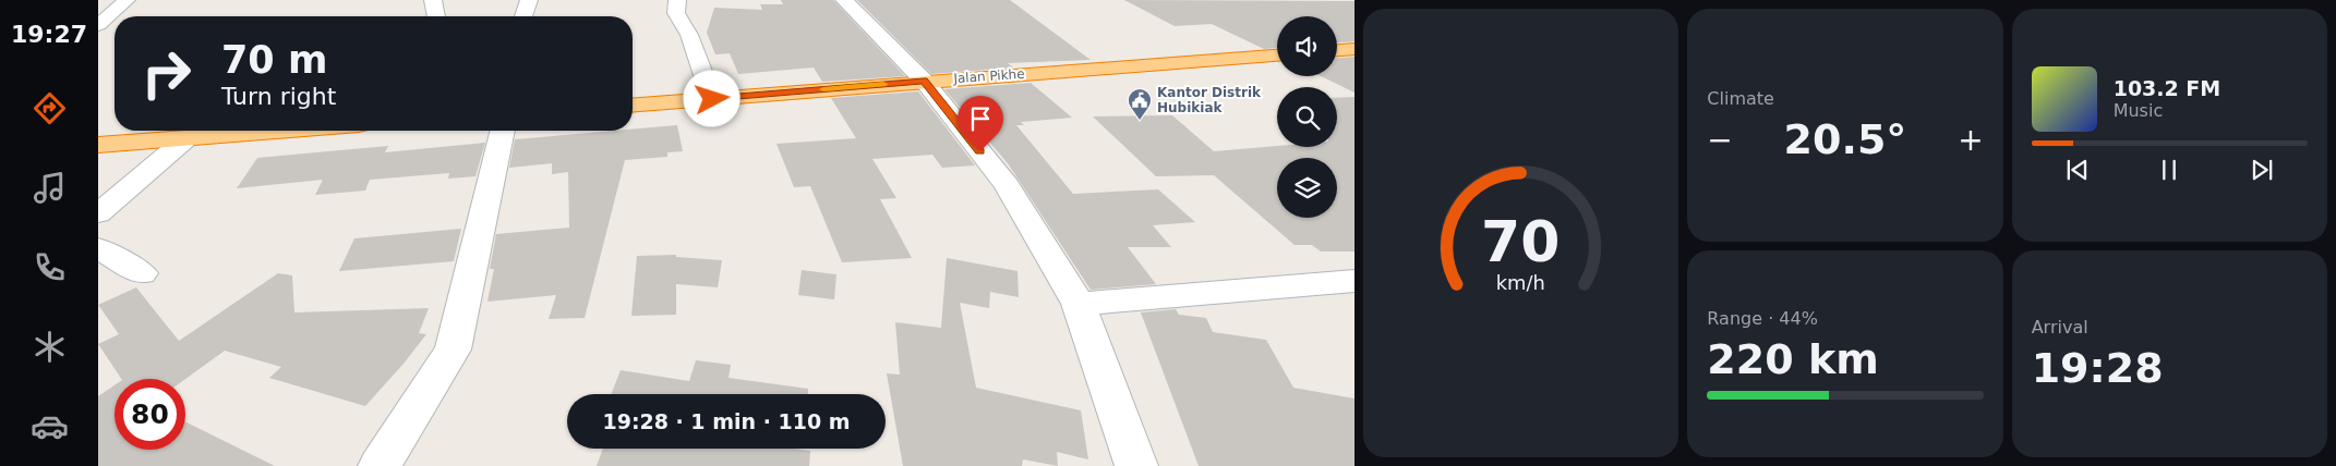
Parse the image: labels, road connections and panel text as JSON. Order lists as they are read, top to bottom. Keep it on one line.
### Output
{"streets":{"highway":["Jalan Pikhe"]},"places":{"public building":["Kantor Distrik Hubikiak"]},"page":{"tabs":"19:27","tile":["Climate",["Range · 44%","220 km"],["Arrival","19:28"]],"turn":["70 m","Turn right"],"song":["103.2 FM","Music"],"heat":["−","20.5°","+"],"limit":"80","trip":"19:28 · 1 min · 110 m","gauge":["70","km/h"]}}
